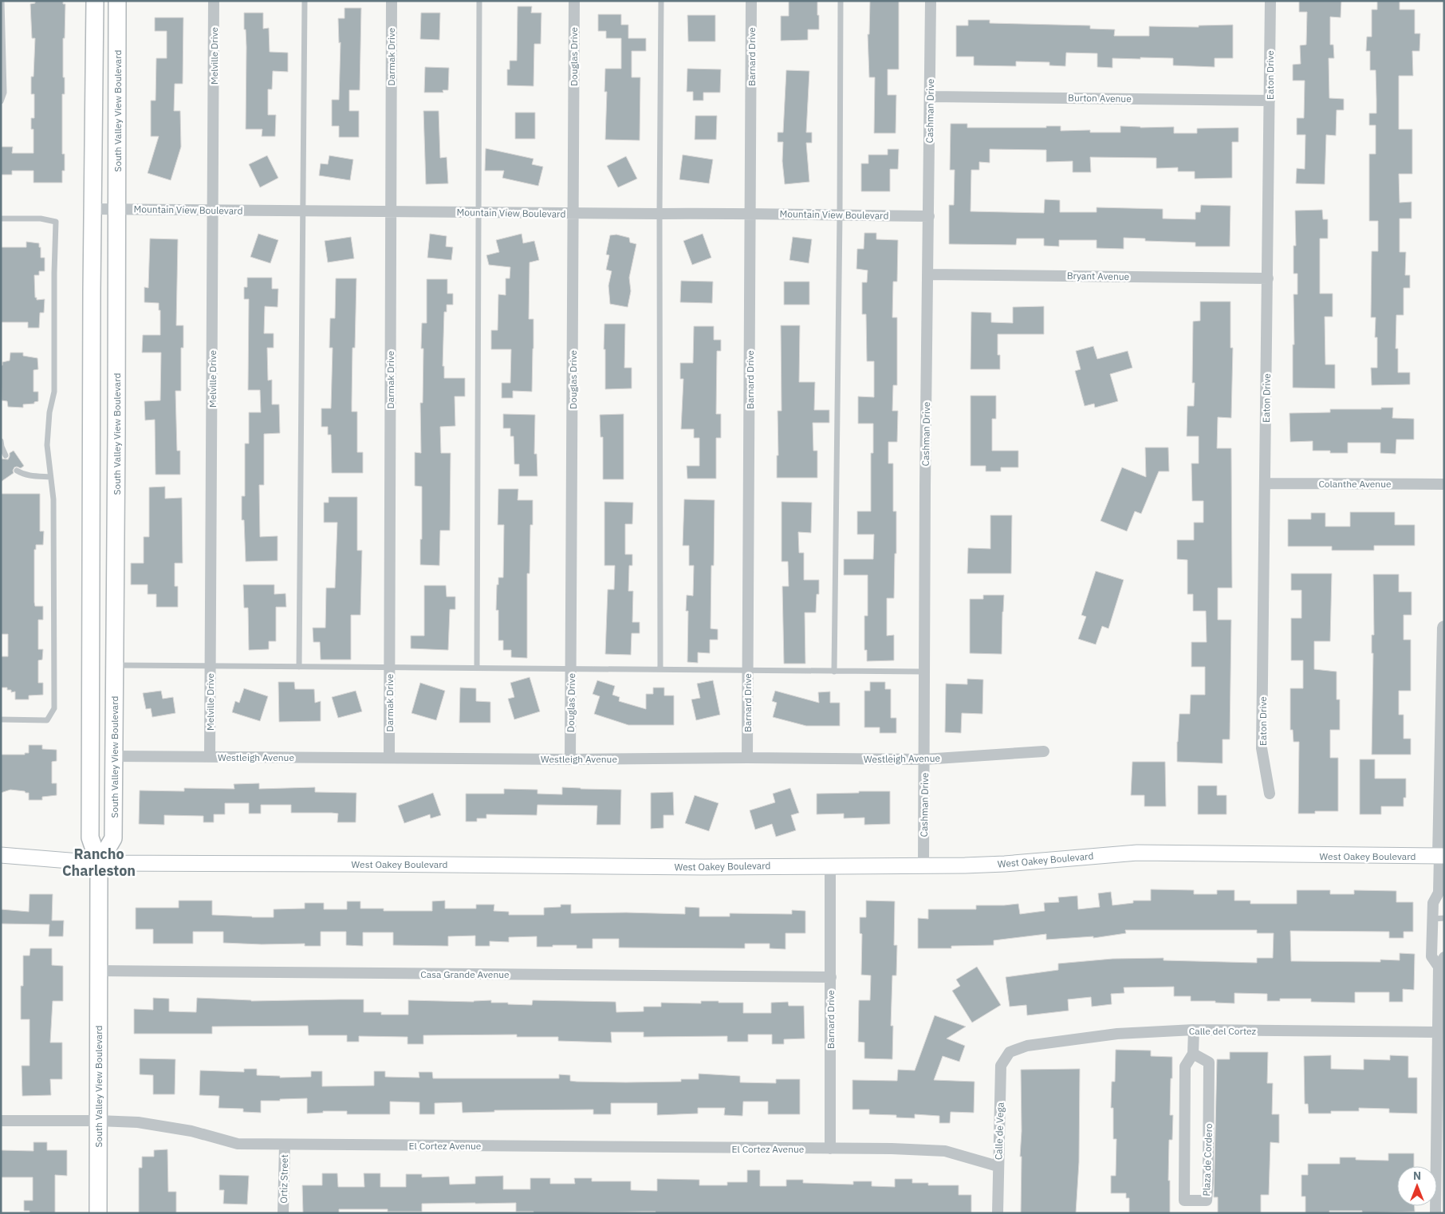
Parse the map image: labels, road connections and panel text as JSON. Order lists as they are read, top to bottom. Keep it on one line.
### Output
{"streets":{"main road":["South Valley View Boulevard","West Oakey Boulevard"],"street":["Melville Drive","Darmak Drive","Douglas Drive","Barnard Drive","Eaton Drive","Burton Avenue","Cashman Drive","Mountain View Boulevard","Bryant Avenue","Colanthe Avenue","Westleigh Avenue","Casa Grande Avenue","Calle del Cortez","Calle de Vega","El Cortez Avenue","Plaza de Cordero","Ortiz Street"]},"crossings":[["Melville Drive","Mountain View Boulevard"],["Melville Drive","Westleigh Avenue"],["Darmak Drive","Mountain View Boulevard"],["Darmak Drive","Westleigh Avenue"],["Douglas Drive","Mountain View Boulevard"],["Douglas Drive","Westleigh Avenue"],["Barnard Drive","Mountain View Boulevard"],["Barnard Drive","Westleigh Avenue"],["Barnard Drive","West Oakey Boulevard"],["Barnard Drive","Casa Grande Avenue"],["Barnard Drive","El Cortez Avenue"],["Eaton Drive","Burton Avenue"],["Eaton Drive","Bryant Avenue"],["Eaton Drive","Colanthe Avenue"],["Burton Avenue","Cashman Drive"],["South Valley View Boulevard","Mountain View Boulevard"],["South Valley View Boulevard","Westleigh Avenue"],["South Valley View Boulevard","West Oakey Boulevard"],["South Valley View Boulevard","Casa Grande Avenue"],["South Valley View Boulevard","El Cortez Avenue"],["Cashman Drive","Mountain View Boulevard"],["Cashman Drive","Bryant Avenue"],["Cashman Drive","Westleigh Avenue"],["Cashman Drive","West Oakey Boulevard"],["Calle del Cortez","Calle de Vega"],["Calle del Cortez","Plaza de Cordero"],["Calle de Vega","El Cortez Avenue"],["El Cortez Avenue","Ortiz Street"]],"districts":["Rancho Charleston"],"north":"top"}
